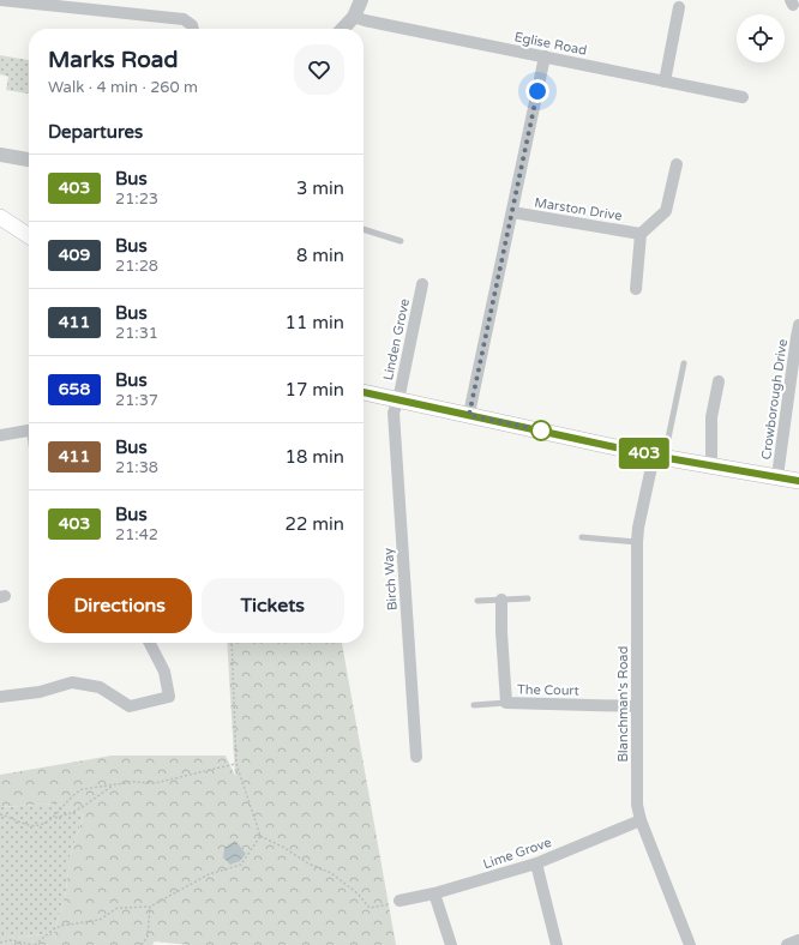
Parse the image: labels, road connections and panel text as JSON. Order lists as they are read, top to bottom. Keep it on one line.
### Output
{"streets":{"street":["Eglise Road","Marston Drive","Linden Grove","Crowborough Drive","Birch Way","The Court","Blanchman's Road","Lime Grove"]},"crossings":[["Linden Grove","Birch Way"],["The Court","Blanchman's Road"],["Blanchman's Road","Lime Grove"]],"lines":["bus line 403"],"page":{"on_map":"403","heading":[["Marks Road","Walk · 4 min · 260 m"],"Departures"],"list":[{"mark":"403","name":"Bus","note":"21:23","value":"3 min"},{"mark":"409","name":"Bus","note":"21:28","value":"8 min"},{"mark":"411","name":"Bus","note":"21:31","value":"11 min"},{"mark":"658","name":"Bus","note":"21:37","value":"17 min"},{"mark":"411","name":"Bus","note":"21:38","value":"18 min"},{"mark":"403","name":"Bus","note":"21:42","value":"22 min"}],"buttons":["Directions","Tickets"]}}
